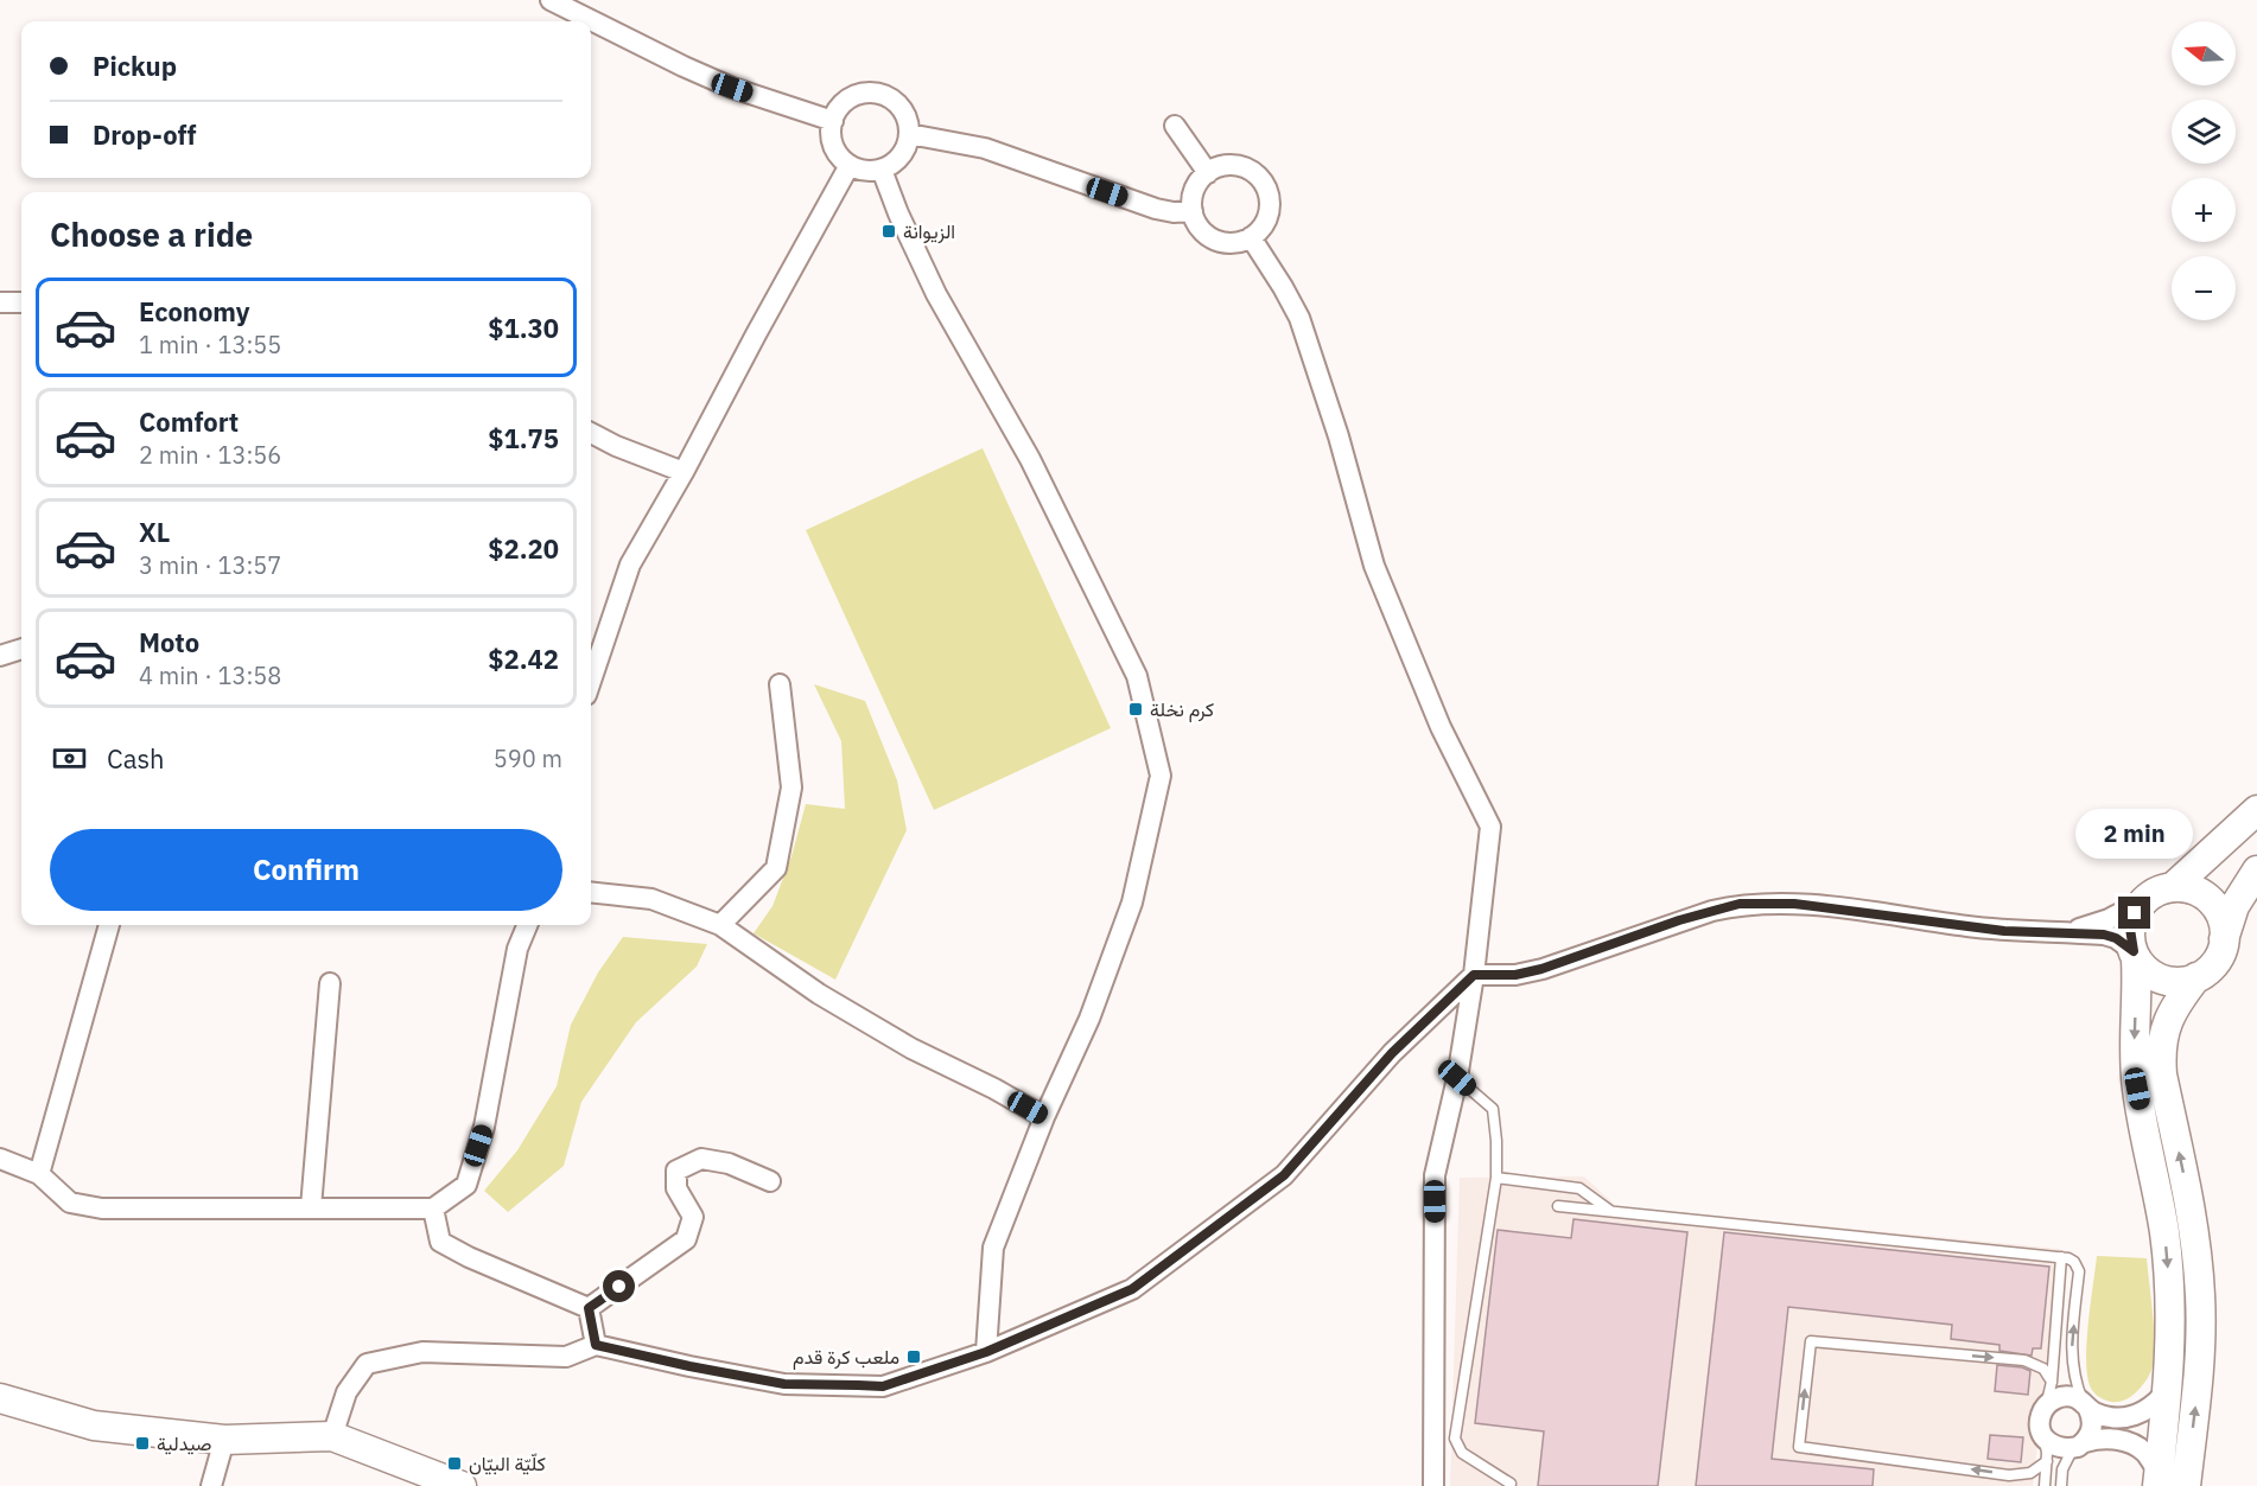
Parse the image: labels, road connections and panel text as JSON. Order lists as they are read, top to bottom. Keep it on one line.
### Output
{"places":{"transit":["الزيوانة","كرم نخلة","ملعب كرة قدم","صيدلية","كلّيّة البيّان"]},"north":"left","page":{"map_buttons":["+","−"],"banner":["Pickup","Drop-off"],"heading":"Choose a ride","list":[{"name":"Economy","note":"1 min · 13:55","value":"$1.30"},{"name":"Comfort","note":"2 min · 13:56","value":"$1.75"},{"name":"XL","note":"3 min · 13:57","value":"$2.20"},{"name":"Moto","note":"4 min · 13:58","value":"$2.42"}],"pay":["Cash","590 m"],"bubble":"2 min","buttons":"Confirm"}}
